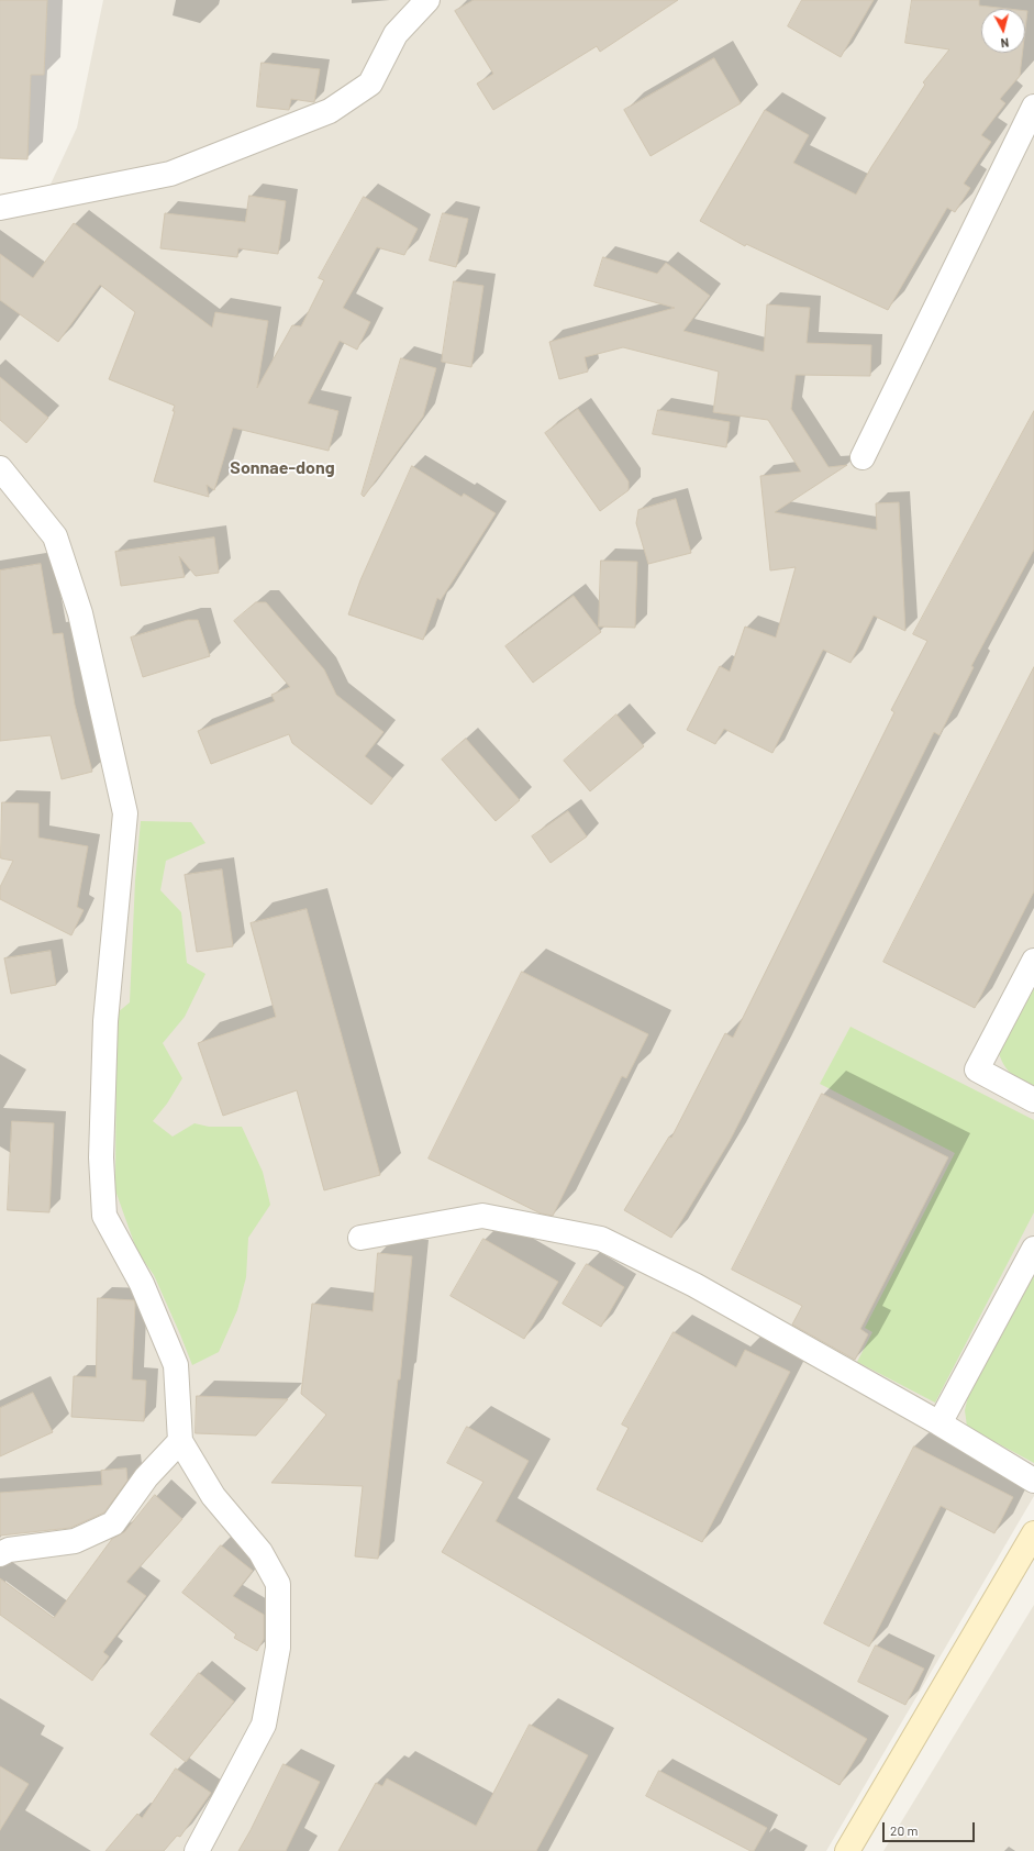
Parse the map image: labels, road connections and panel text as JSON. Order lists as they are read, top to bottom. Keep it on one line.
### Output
{"districts":["Sonnae-dong"],"scale_bar":"20 m","north":"bottom"}
